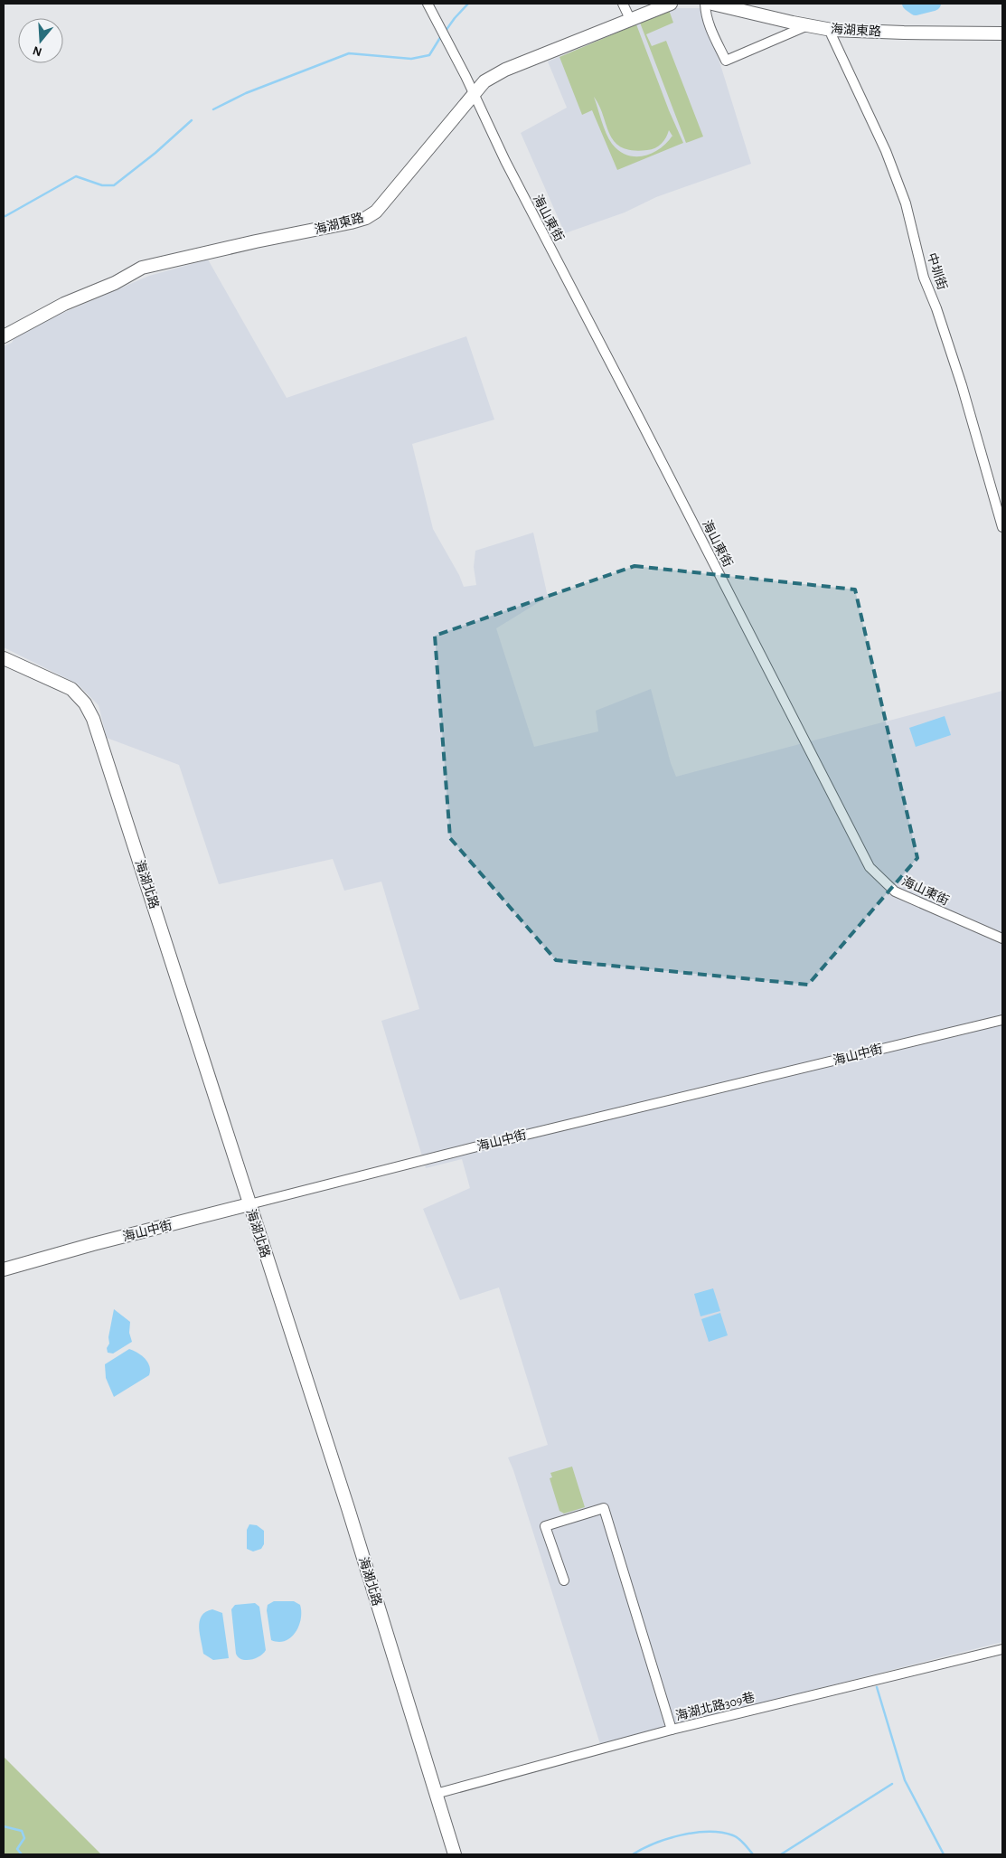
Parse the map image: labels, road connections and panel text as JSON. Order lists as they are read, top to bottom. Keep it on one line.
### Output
{"streets":{"street":["海湖東路","海山東街","中圳街","海湖北路","海山中街","海湖北路309巷"]},"crossings":[["海湖東路","海山東街"],["海湖東路","中圳街"],["海湖北路","海山中街"],["海湖北路","海湖北路309巷"]],"north":"bottom"}
